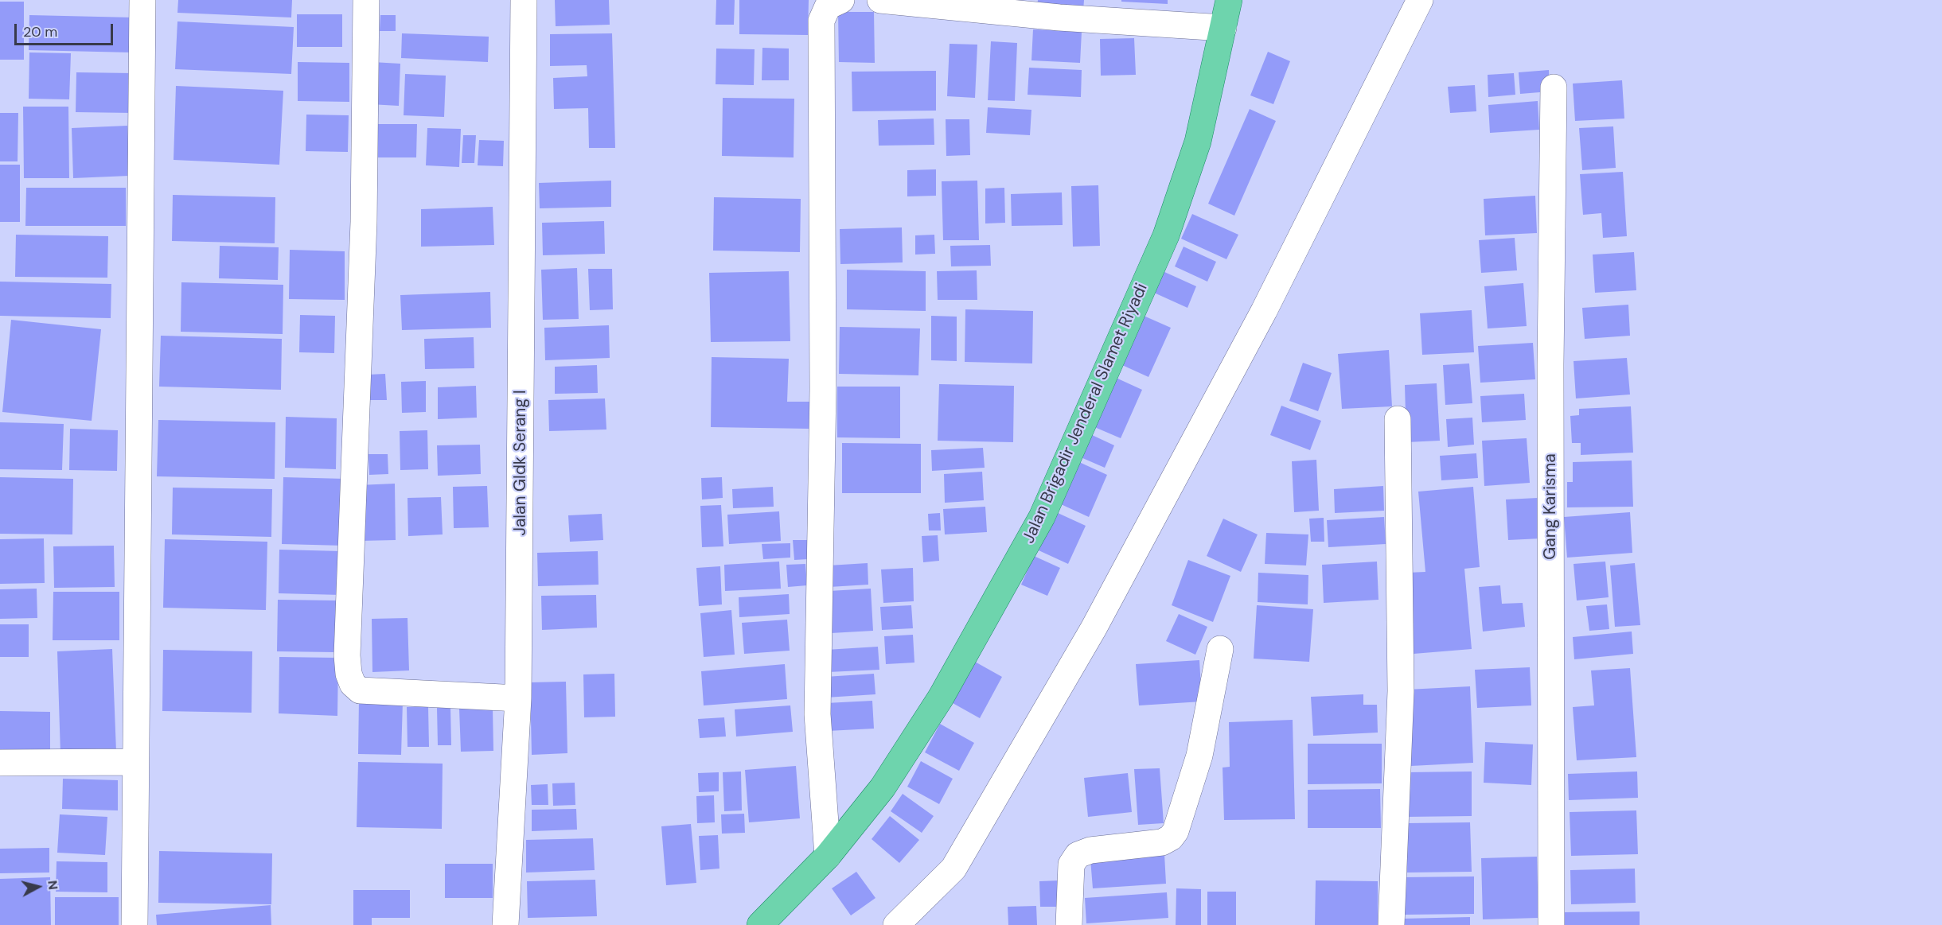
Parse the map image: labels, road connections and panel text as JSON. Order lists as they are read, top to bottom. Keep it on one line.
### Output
{"streets":{"main road":["Jalan Brigadir Jenderal Slamet Riyadi"],"street":["Jalan Gldk Serang I","Gang Karisma"]},"scale_bar":"20 m","north":"right"}
